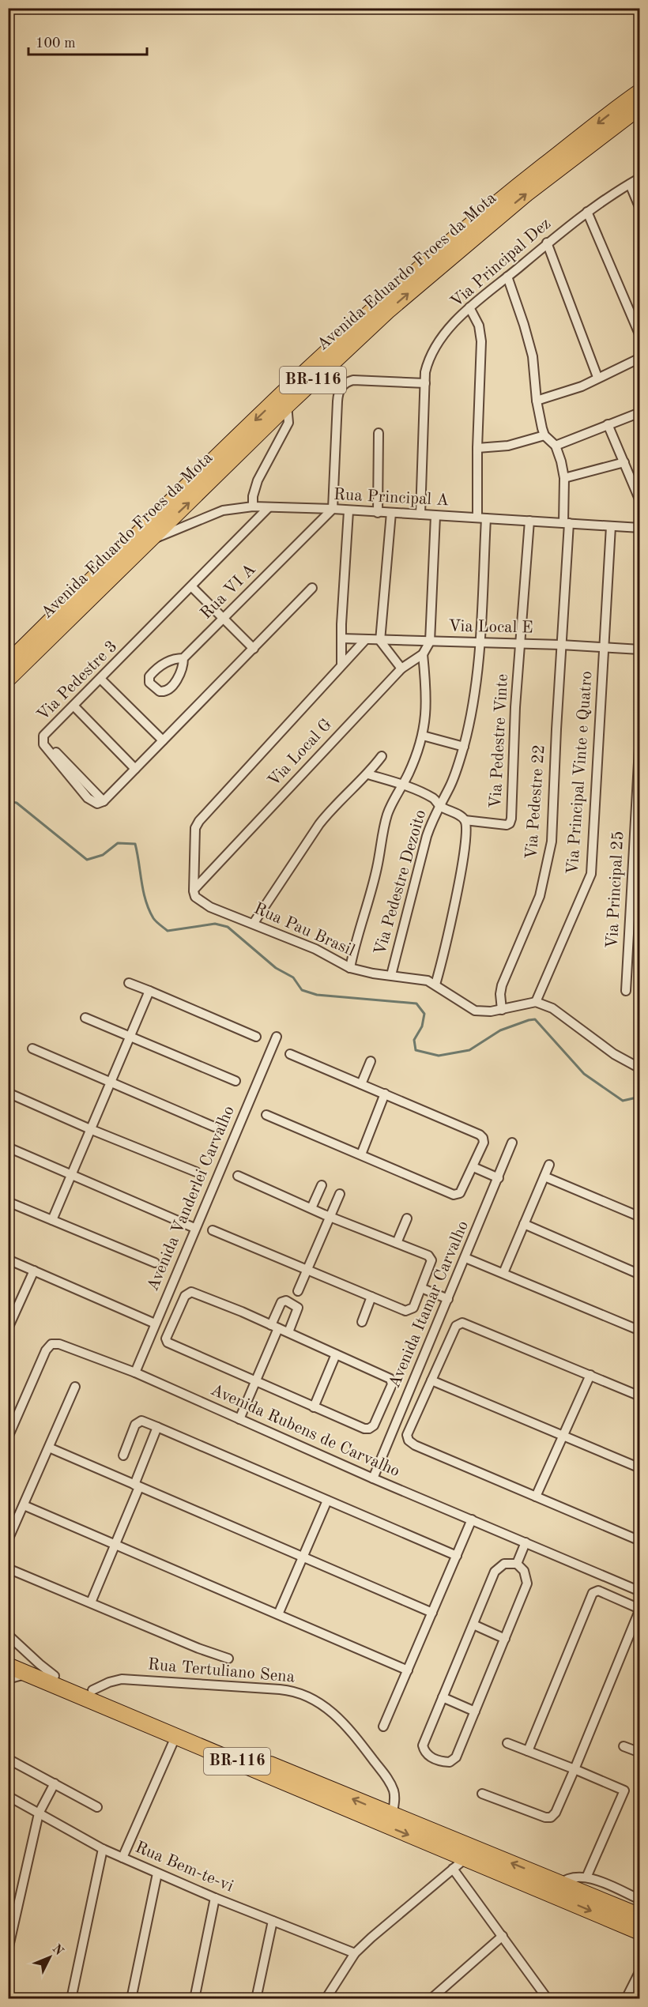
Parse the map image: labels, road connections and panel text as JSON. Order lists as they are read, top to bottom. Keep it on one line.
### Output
{"streets":{"highway":["Avenida Eduardo Froes da Mota","BR-116"],"street":["Via Principal Dez","Rua Principal A","Rua VI A","Via Local E","Via Pedestre 3","Via Pedestre Vinte","Via Local G","Via Principal Vinte e Quatro","Via Pedestre 22","Via Pedestre Dezoito","Via Principal 25","Rua Pau Brasil","Avenida Vanderlei Carvalho","Avenida Itamar Carvalho","Avenida Rubens de Carvalho","Rua Tertuliano Sena","Rua Bem-te-vi"]},"crossings":[["Via Principal Dez","Rua Principal A"],["Avenida Eduardo Froes da Mota","Rua Principal A"],["Rua Principal A","Rua VI A"],["Rua Principal A","Via Pedestre 3"],["Rua Principal A","Via Principal Vinte e Quatro"],["Rua Principal A","Via Pedestre 22"],["Rua Principal A","Via Pedestre Dezoito"],["Via Local E","Via Pedestre Vinte"],["Via Local E","Via Local G"],["Via Local E","Via Principal Vinte e Quatro"],["Via Local E","Via Pedestre 22"],["Via Local E","Via Pedestre Dezoito"],["Via Local G","Rua Pau Brasil"],["Via Principal Vinte e Quatro","Rua Pau Brasil"],["Via Pedestre 22","Rua Pau Brasil"],["Via Pedestre Dezoito","Rua Pau Brasil"],["Avenida Vanderlei Carvalho","Avenida Rubens de Carvalho"],["Avenida Itamar Carvalho","Avenida Rubens de Carvalho"]],"scale_bar":"100 m","north":"top right"}
